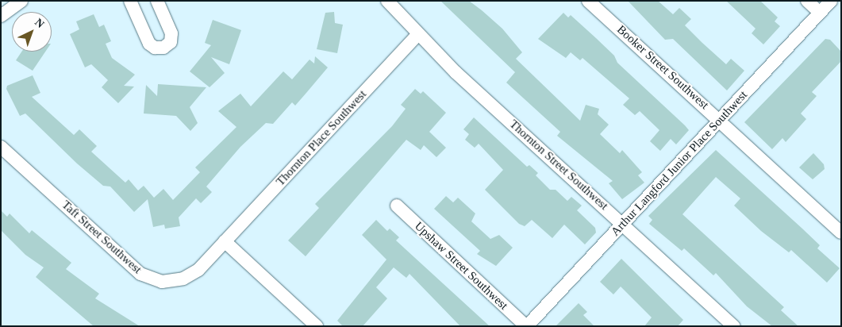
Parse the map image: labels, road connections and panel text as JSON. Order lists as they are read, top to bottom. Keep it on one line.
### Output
{"streets":{"street":["Booker Street Southwest","Thornton Place Southwest","Arthur Langford Junior Place Southwest","Thornton Street Southwest","Taft Street Southwest","Upshaw Street Southwest"]},"crossings":[["Booker Street Southwest","Arthur Langford Junior Place Southwest"],["Thornton Place Southwest","Thornton Street Southwest"],["Thornton Place Southwest","Taft Street Southwest"],["Arthur Langford Junior Place Southwest","Thornton Street Southwest"],["Arthur Langford Junior Place Southwest","Upshaw Street Southwest"]],"north":"top right"}
